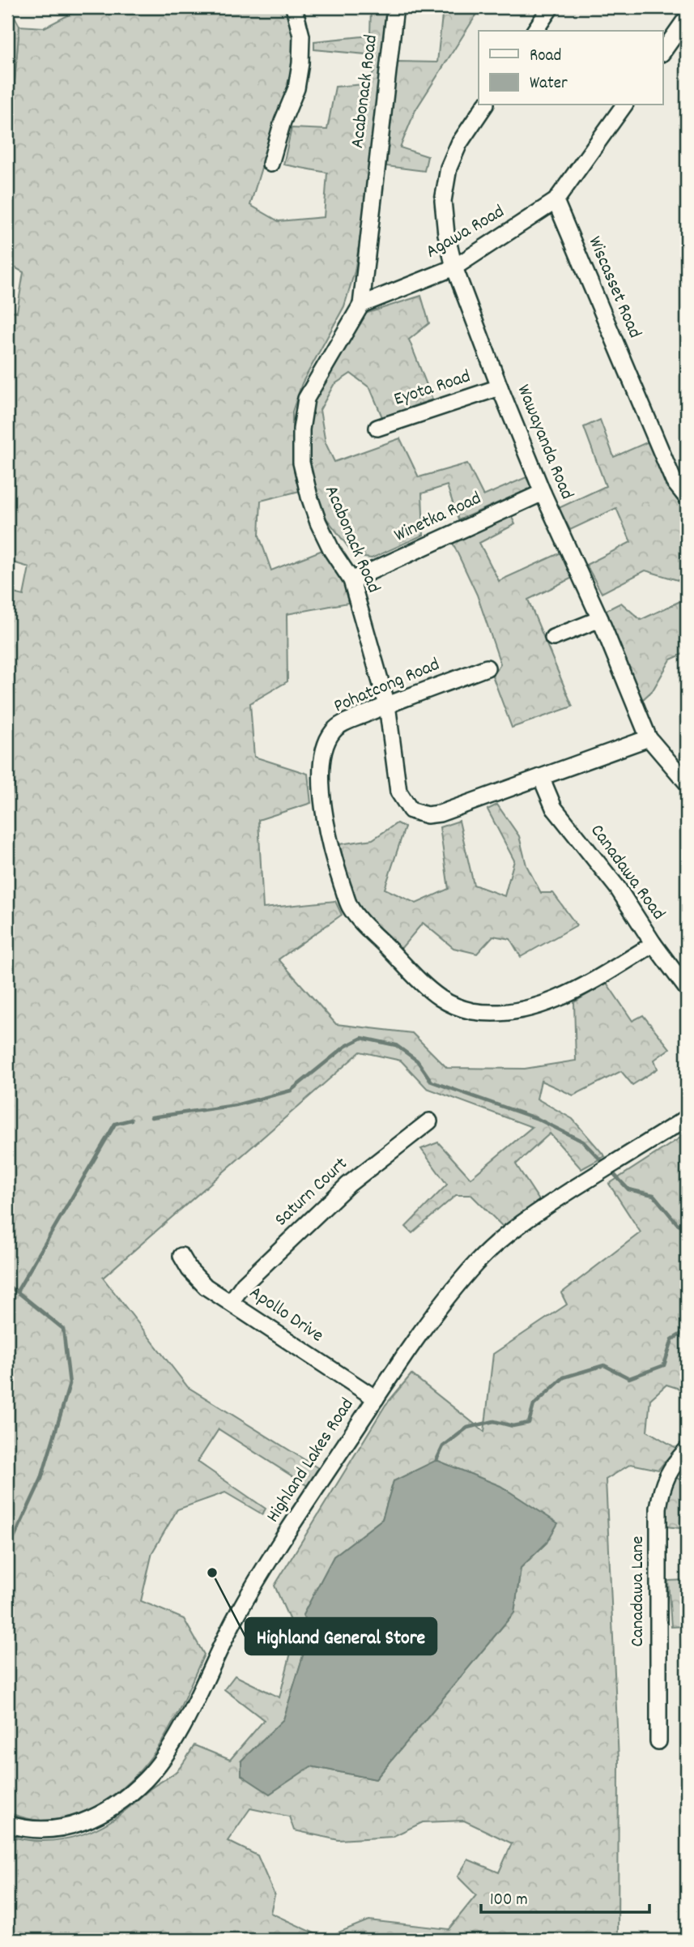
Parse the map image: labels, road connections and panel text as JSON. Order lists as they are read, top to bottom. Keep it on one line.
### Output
{"streets":{"street":["Acabonack Road","Agawa Road","Wiscasset Road","Eyota Road","Wawayanda Road","Winetka Road","Pohatcong Road","Canadawa Road","Saturn Court","Apollo Drive","Highland Lakes Road","Canadawa Lane"]},"crossings":[["Acabonack Road","Agawa Road"],["Acabonack Road","Wawayanda Road"],["Acabonack Road","Winetka Road"],["Acabonack Road","Pohatcong Road"],["Acabonack Road","Canadawa Road"],["Agawa Road","Wiscasset Road"],["Agawa Road","Wawayanda Road"],["Eyota Road","Wawayanda Road"],["Wawayanda Road","Winetka Road"],["Pohatcong Road","Canadawa Road"],["Saturn Court","Apollo Drive"],["Apollo Drive","Highland Lakes Road"]],"places":["Highland General Store"],"legend":["Road","Water"],"scale_bar":"100 m"}
